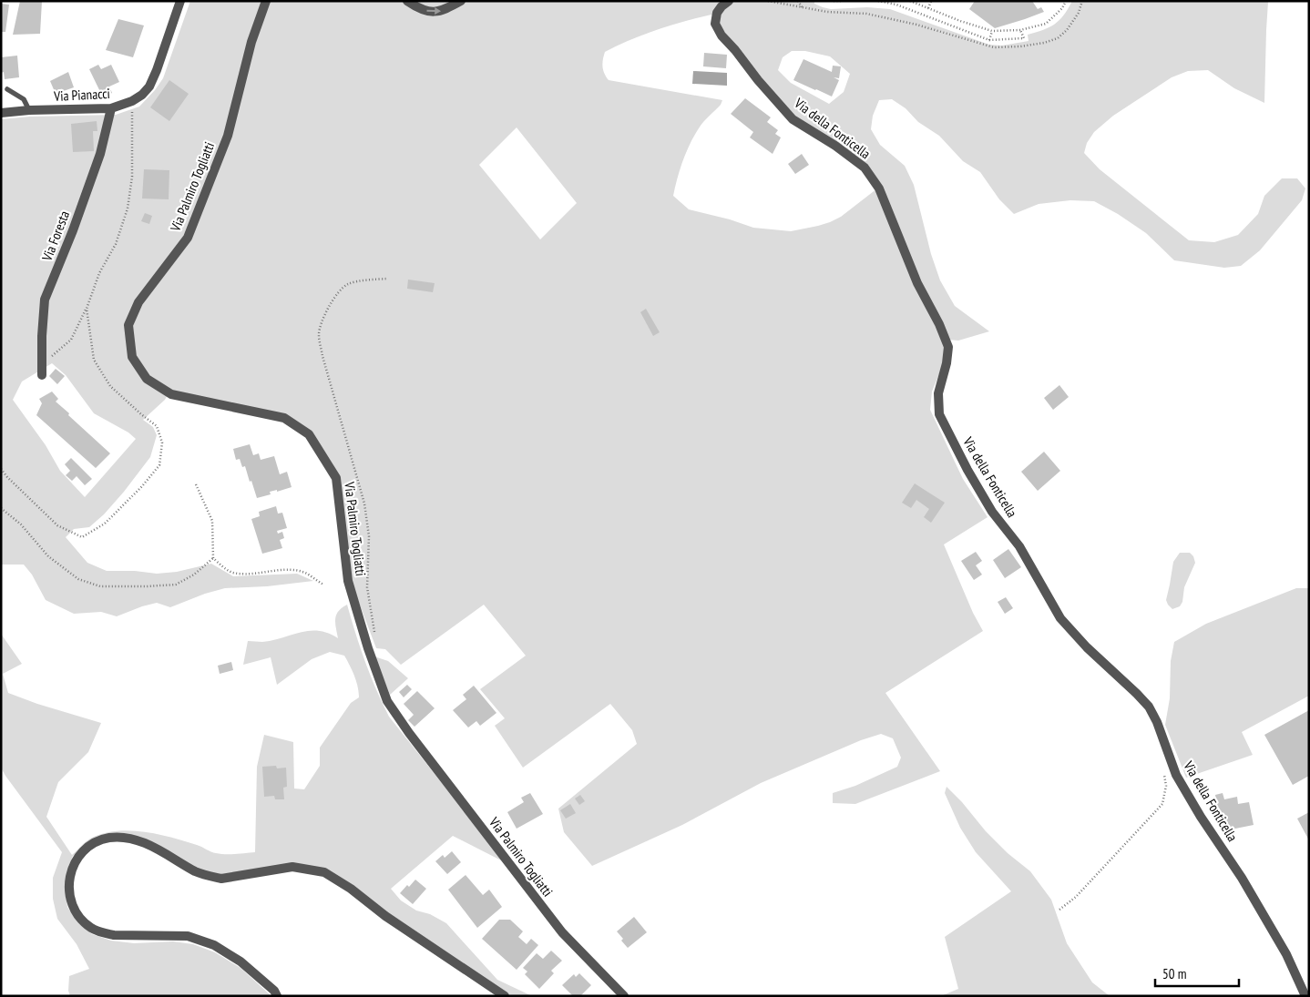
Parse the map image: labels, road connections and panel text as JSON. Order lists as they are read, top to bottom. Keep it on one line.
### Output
{"streets":{"street":["Via Pianacci","Via della Fonticella","Via Palmiro Togliatti","Via Foresta"]},"crossings":[["Via Pianacci","Via Foresta"]],"scale_bar":"50 m"}
